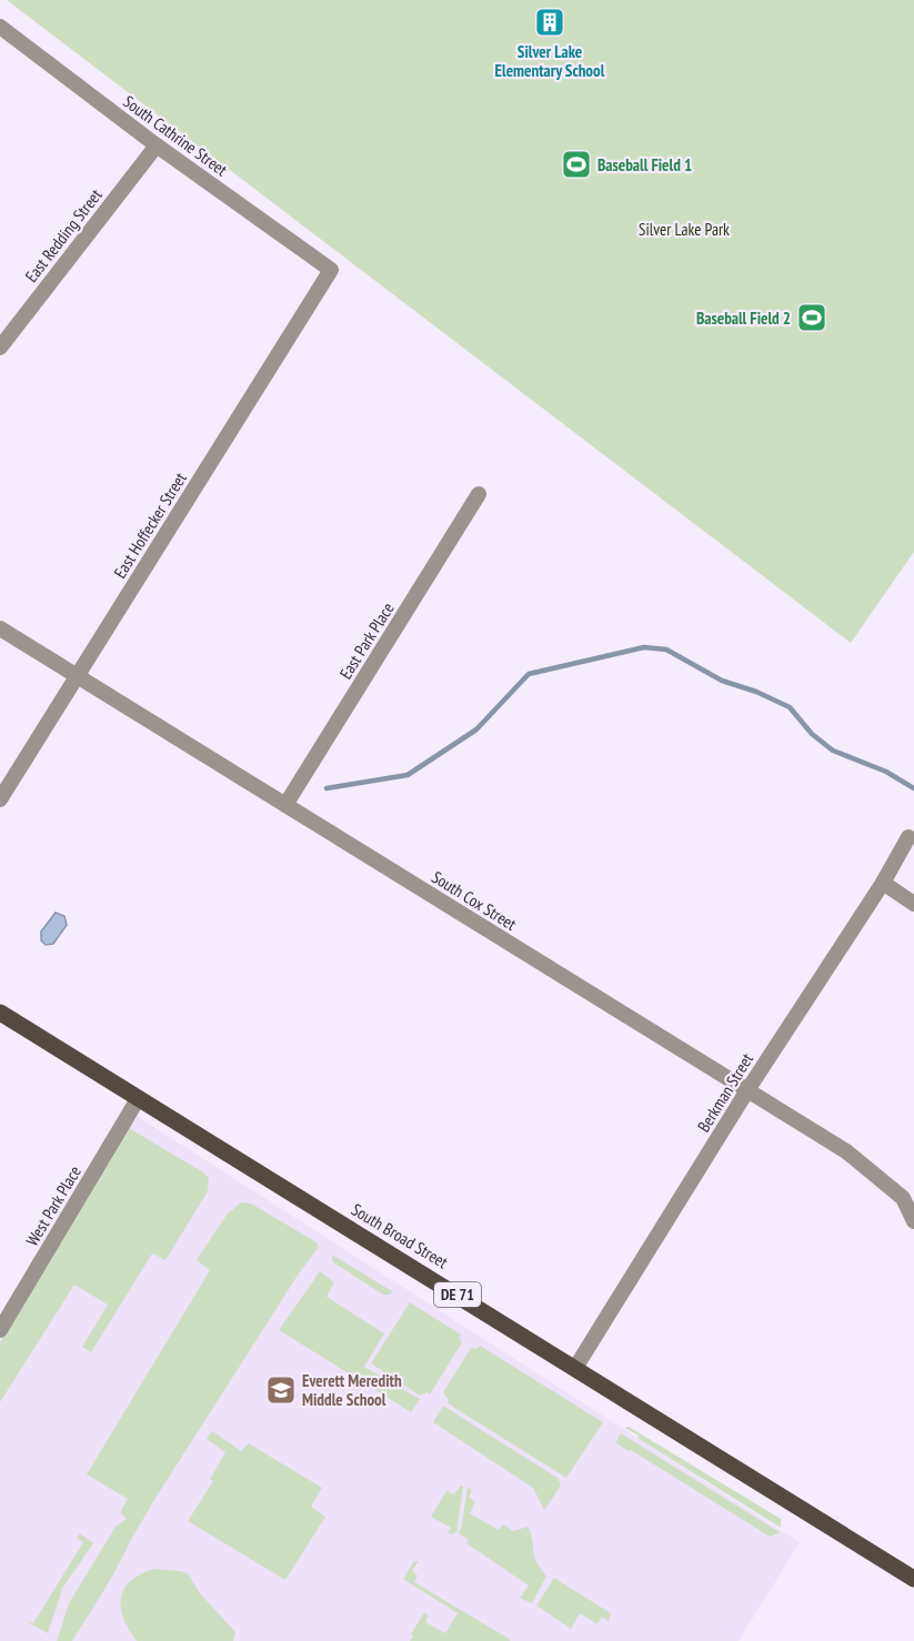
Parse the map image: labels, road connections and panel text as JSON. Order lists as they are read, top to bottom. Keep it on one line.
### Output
{"streets":{"main road":["South Broad Street","DE 71"],"street":["South Cathrine Street","East Redding Street","East Hoffecker Street","East Park Place","South Cox Street","Berkman Street","West Park Place"]},"crossings":[["South Cathrine Street","East Redding Street"],["South Cathrine Street","East Hoffecker Street"],["East Hoffecker Street","South Cox Street"],["East Park Place","South Cox Street"],["South Cox Street","Berkman Street"],["Berkman Street","South Broad Street"],["West Park Place","South Broad Street"]],"parks":["Silver Lake Park"],"places":{"building":["Silver Lake Elementary School"],"sports":["Baseball Field 1","Baseball Field 2"],"school or university":["Everett Meredith Middle School"]}}
